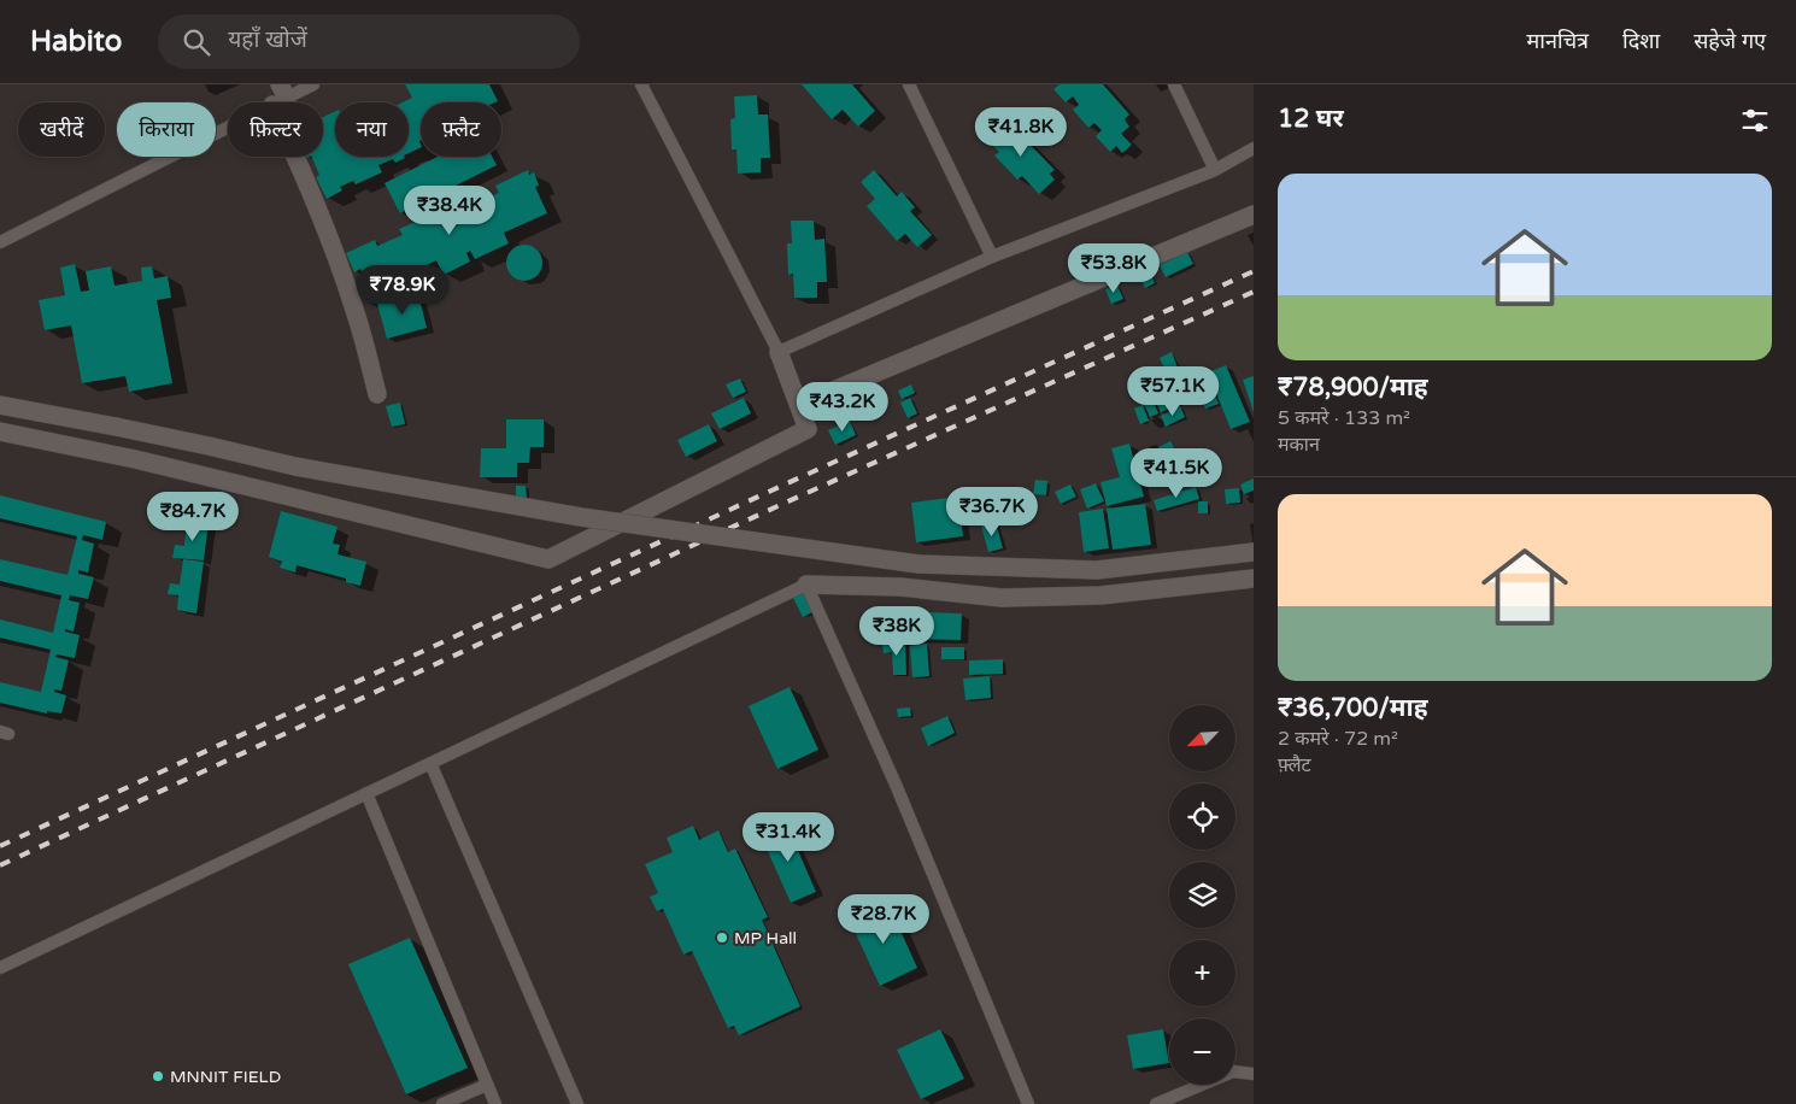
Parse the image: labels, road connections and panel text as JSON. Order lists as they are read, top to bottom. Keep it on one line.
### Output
{"places":["MP Hall","MNNIT FIELD"],"north":"bottom left","page":{"header":"Habito","search":"यहाँ खोजें","nav":["मानचित्र","दिशा","सहेजे गए"],"heading":"12 घर","chip":["खरीदें","किराया","फ़िल्टर","नया","फ़्लैट"],"price":["₹41.8K","₹38.4K","₹53.8K","₹78.9K","₹57.1K","₹43.2K","₹41.5K","₹36.7K","₹84.7K","₹38K","₹31.4K","₹28.7K"],"list":[{"name":"₹78,900/माह","note":"5 कमरे · 133 m² · मकान"},{"name":"₹36,700/माह","note":"2 कमरे · 72 m² · फ़्लैट"}],"map_buttons":["+","−"]}}
